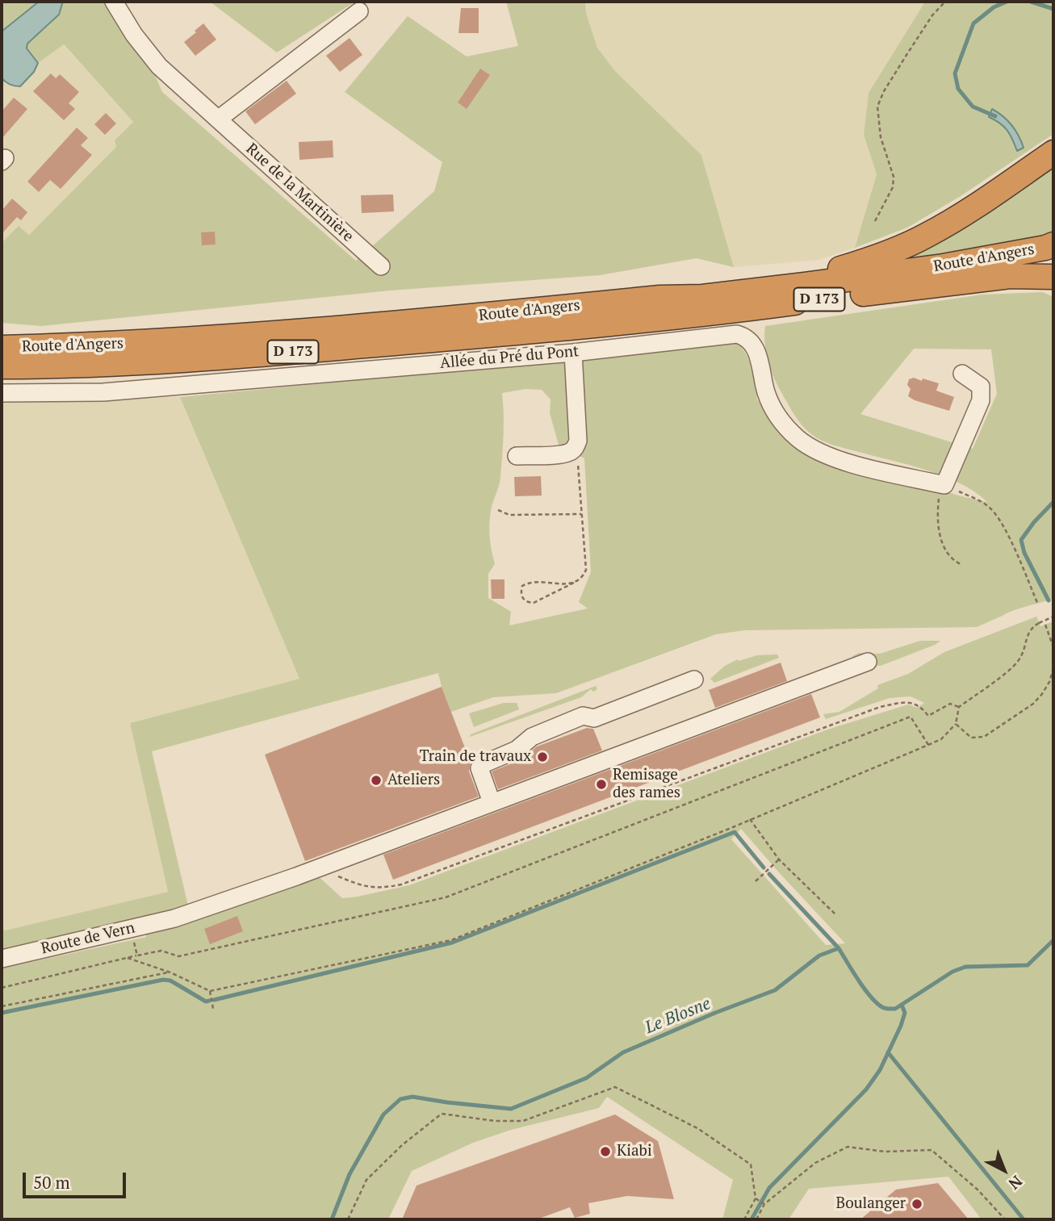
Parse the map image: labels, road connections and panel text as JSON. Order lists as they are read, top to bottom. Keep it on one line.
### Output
{"streets":{"highway":["Route d'Angers","D 173"],"street":["Rue de la Martinière","Allée du Pré du Pont","Route de Vern"]},"water":["Le Blosne"],"places":["Train de travaux","Ateliers","Remisage des rames","Kiabi","Boulanger"],"scale_bar":"50 m","north":"bottom right"}
